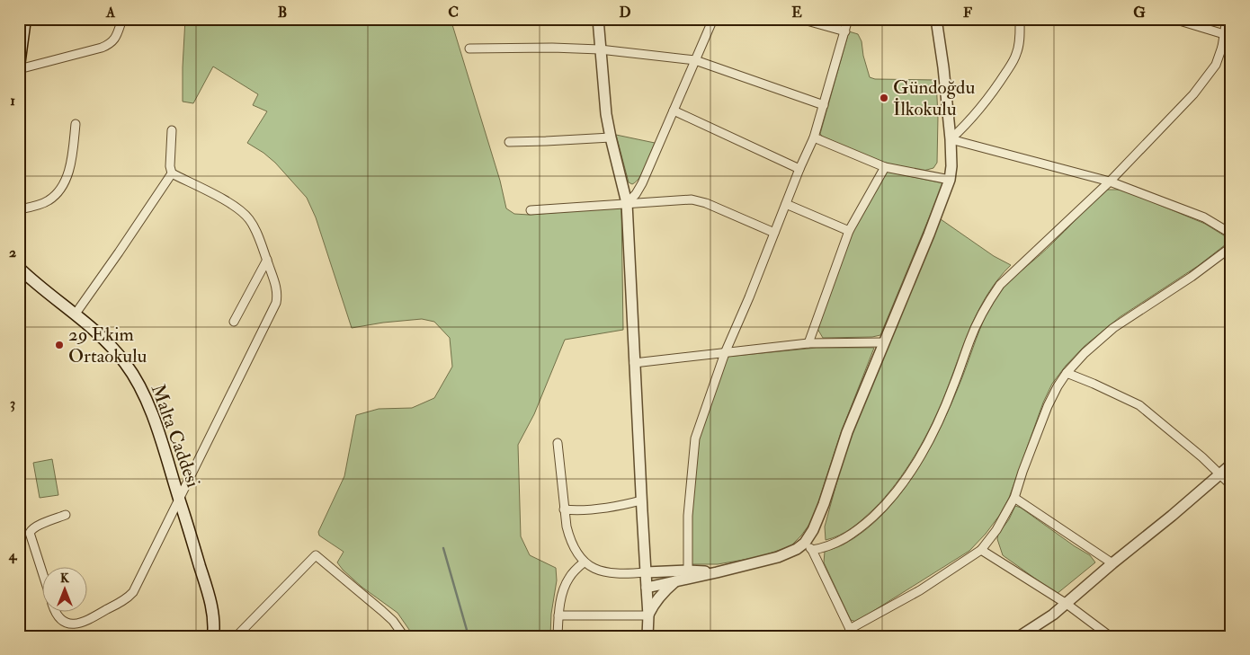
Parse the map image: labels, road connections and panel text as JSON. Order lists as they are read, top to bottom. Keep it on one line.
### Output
{"streets":{"main road":["Malta Caddesi"]},"places":["Gündoğdu İlkokulu","29 Ekim Ortaokulu"],"north":"top","grid":{"columns":["A","B","C","D","E","F","G"],"rows":["1","2","3","4"]}}
